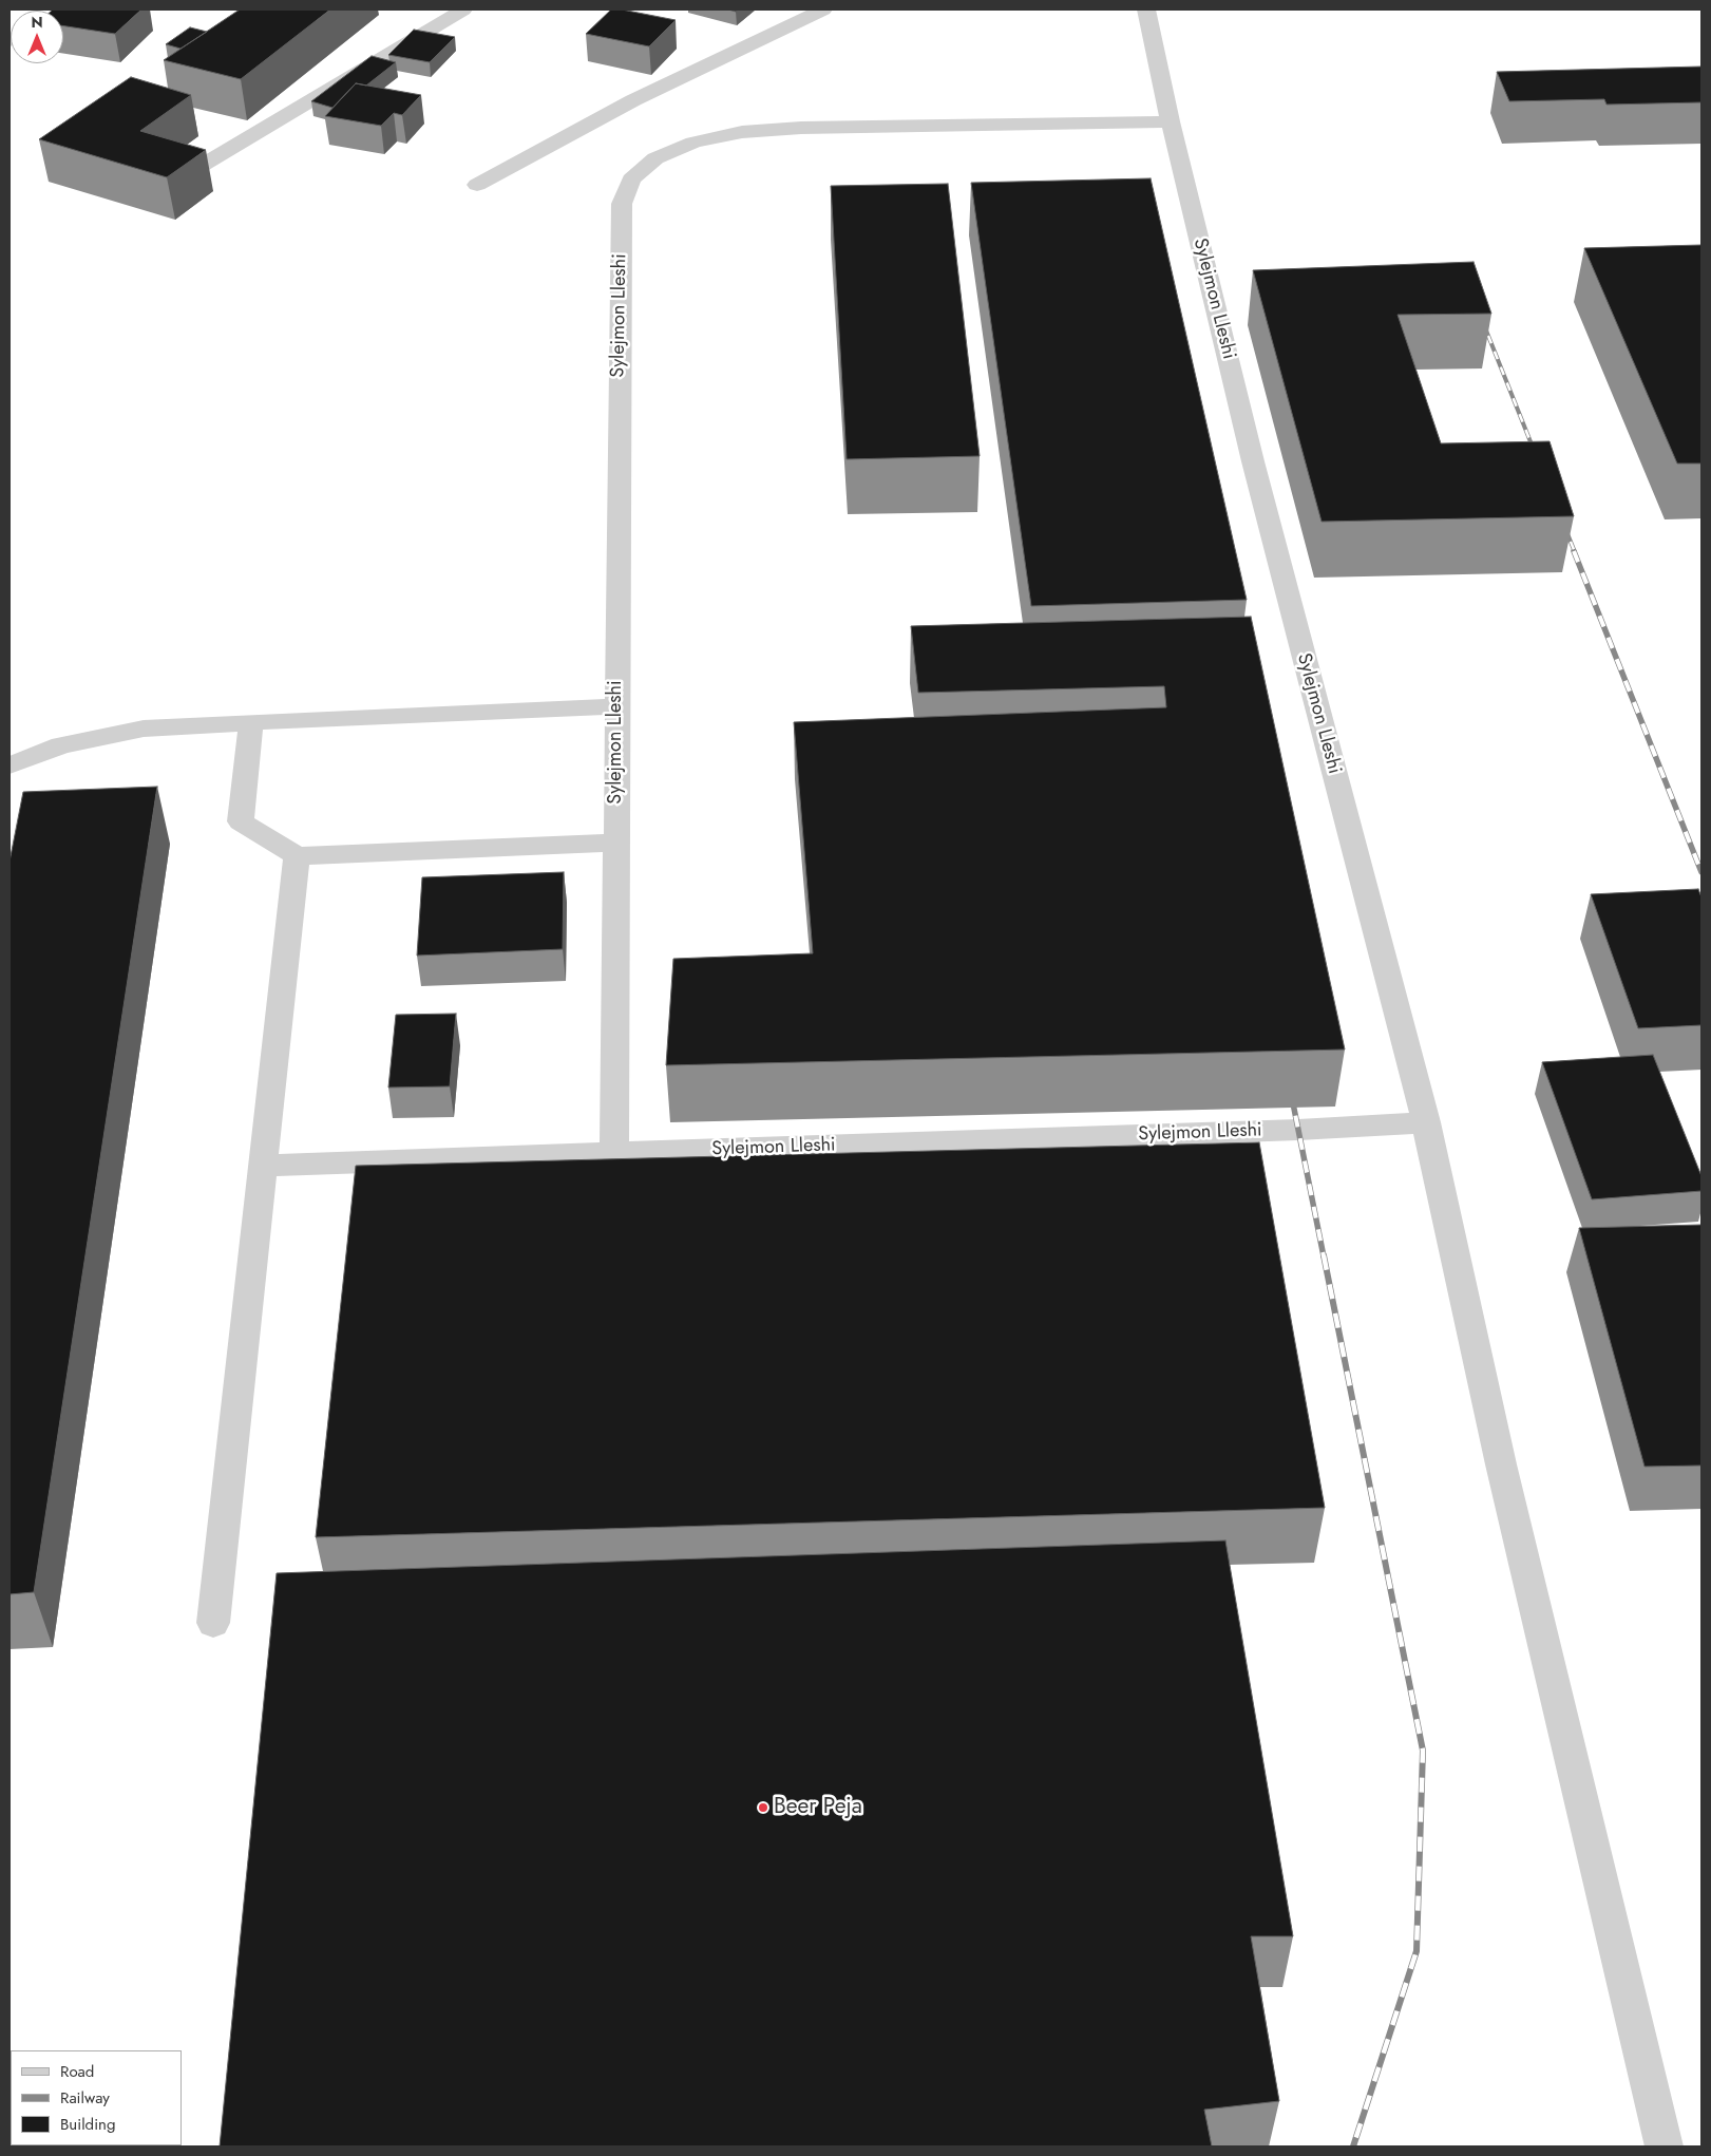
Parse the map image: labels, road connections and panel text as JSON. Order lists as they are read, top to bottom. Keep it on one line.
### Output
{"streets":{"street":["Sylejmon Lleshi"]},"places":["Beer Peja"],"legend":["Road","Railway","Building"],"north":"top"}
